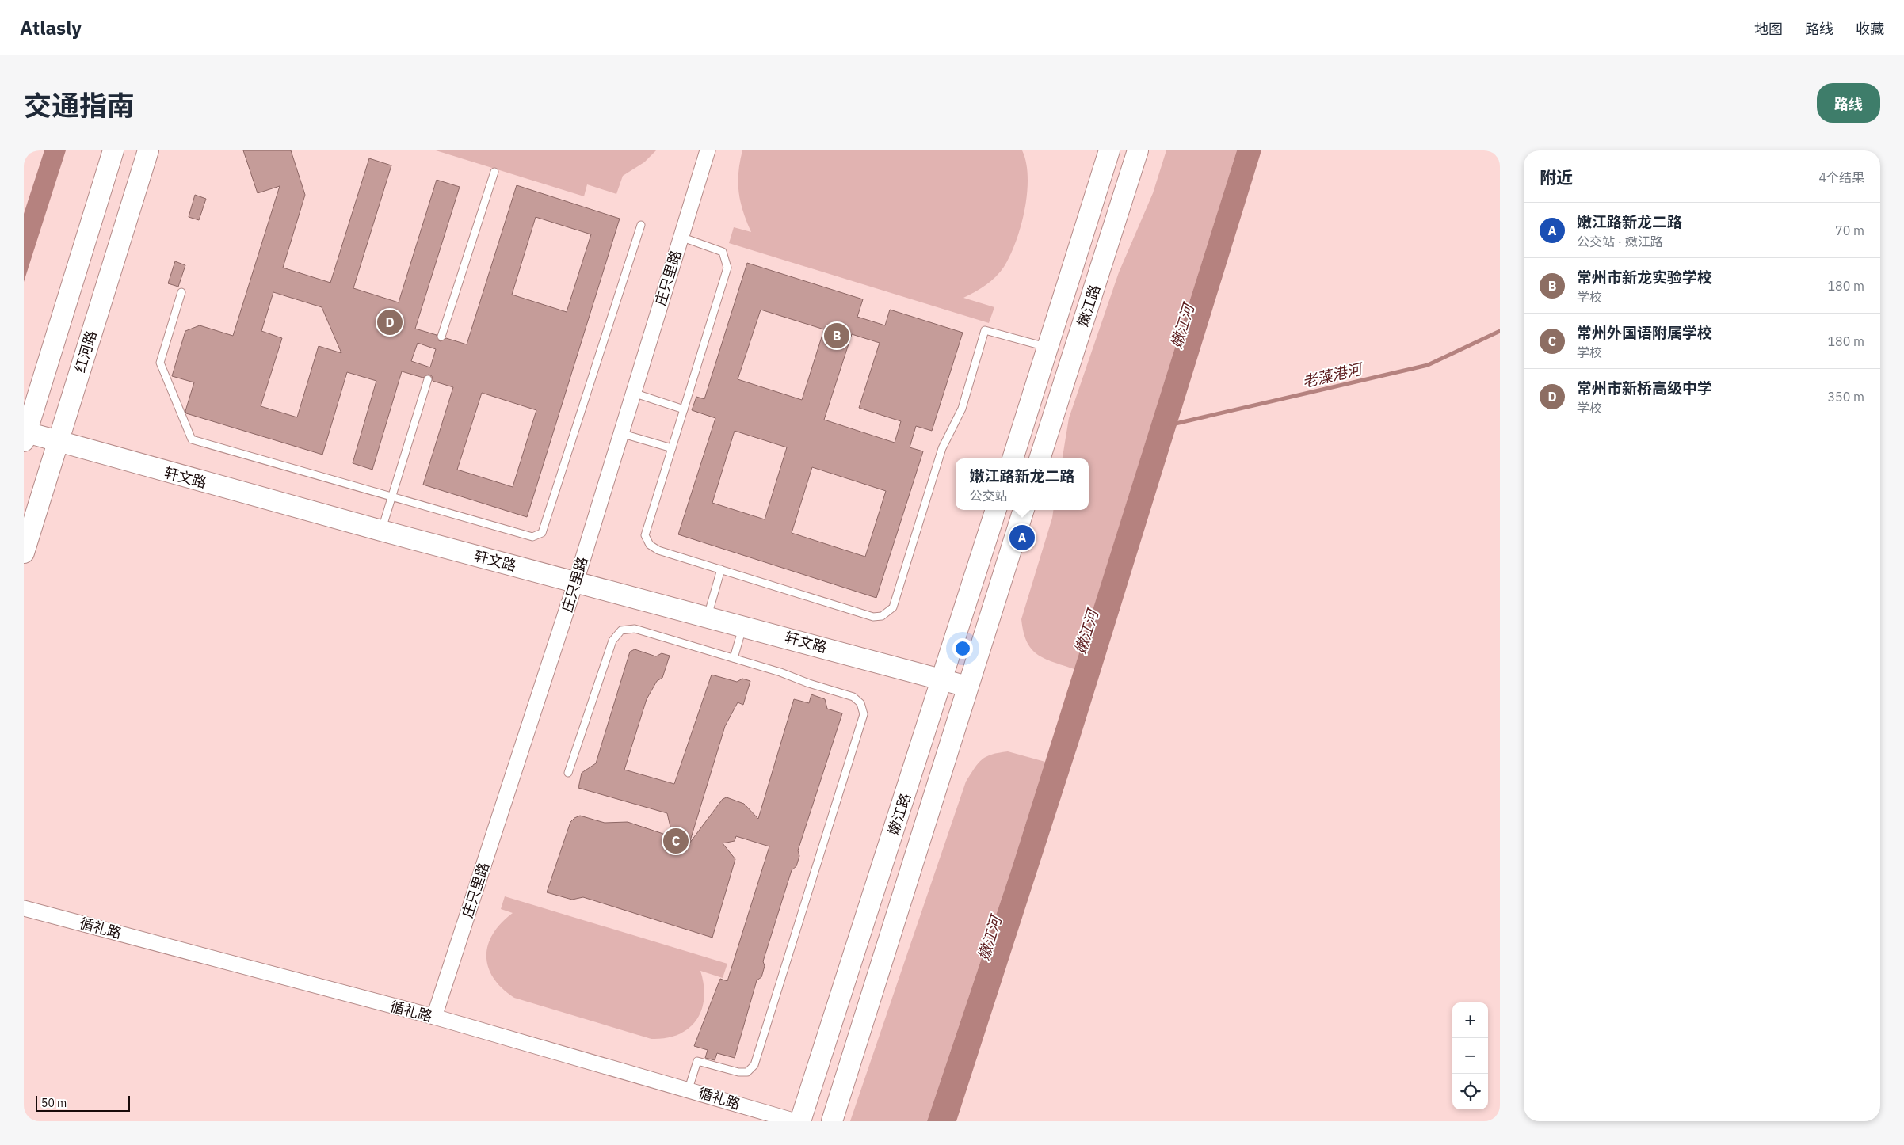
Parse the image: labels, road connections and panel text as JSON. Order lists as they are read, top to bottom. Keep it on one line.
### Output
{"streets":{"main road":["嫩江路","红河路","轩文路"],"street":["庄只里路","循礼路"]},"crossings":[["庄只里路","轩文路"],["庄只里路","循礼路"],["嫩江路","轩文路"],["红河路","轩文路"]],"water":["嫩江河","老藻港河"],"scale_bar":"50 m","page":{"header":"Atlasly","nav":["地图","路线","收藏"],"title":"交通指南","buttons":"路线","heading":["附近","4个结果"],"list":[{"mark":"A","name":"嫩江路新龙二路","note":"公交站 · 嫩江路","value":"70 m"},{"mark":"B","name":"常州市新龙实验学校","note":"学校","value":"180 m"},{"mark":"C","name":"常州外国语附属学校","note":"学校","value":"180 m"},{"mark":"D","name":"常州市新桥高级中学","note":"学校","value":"350 m"}],"pins":["D","B","A","C"],"popup":["嫩江路新龙二路","公交站"],"map_buttons":["+","−"],"scale":"50 m"}}
